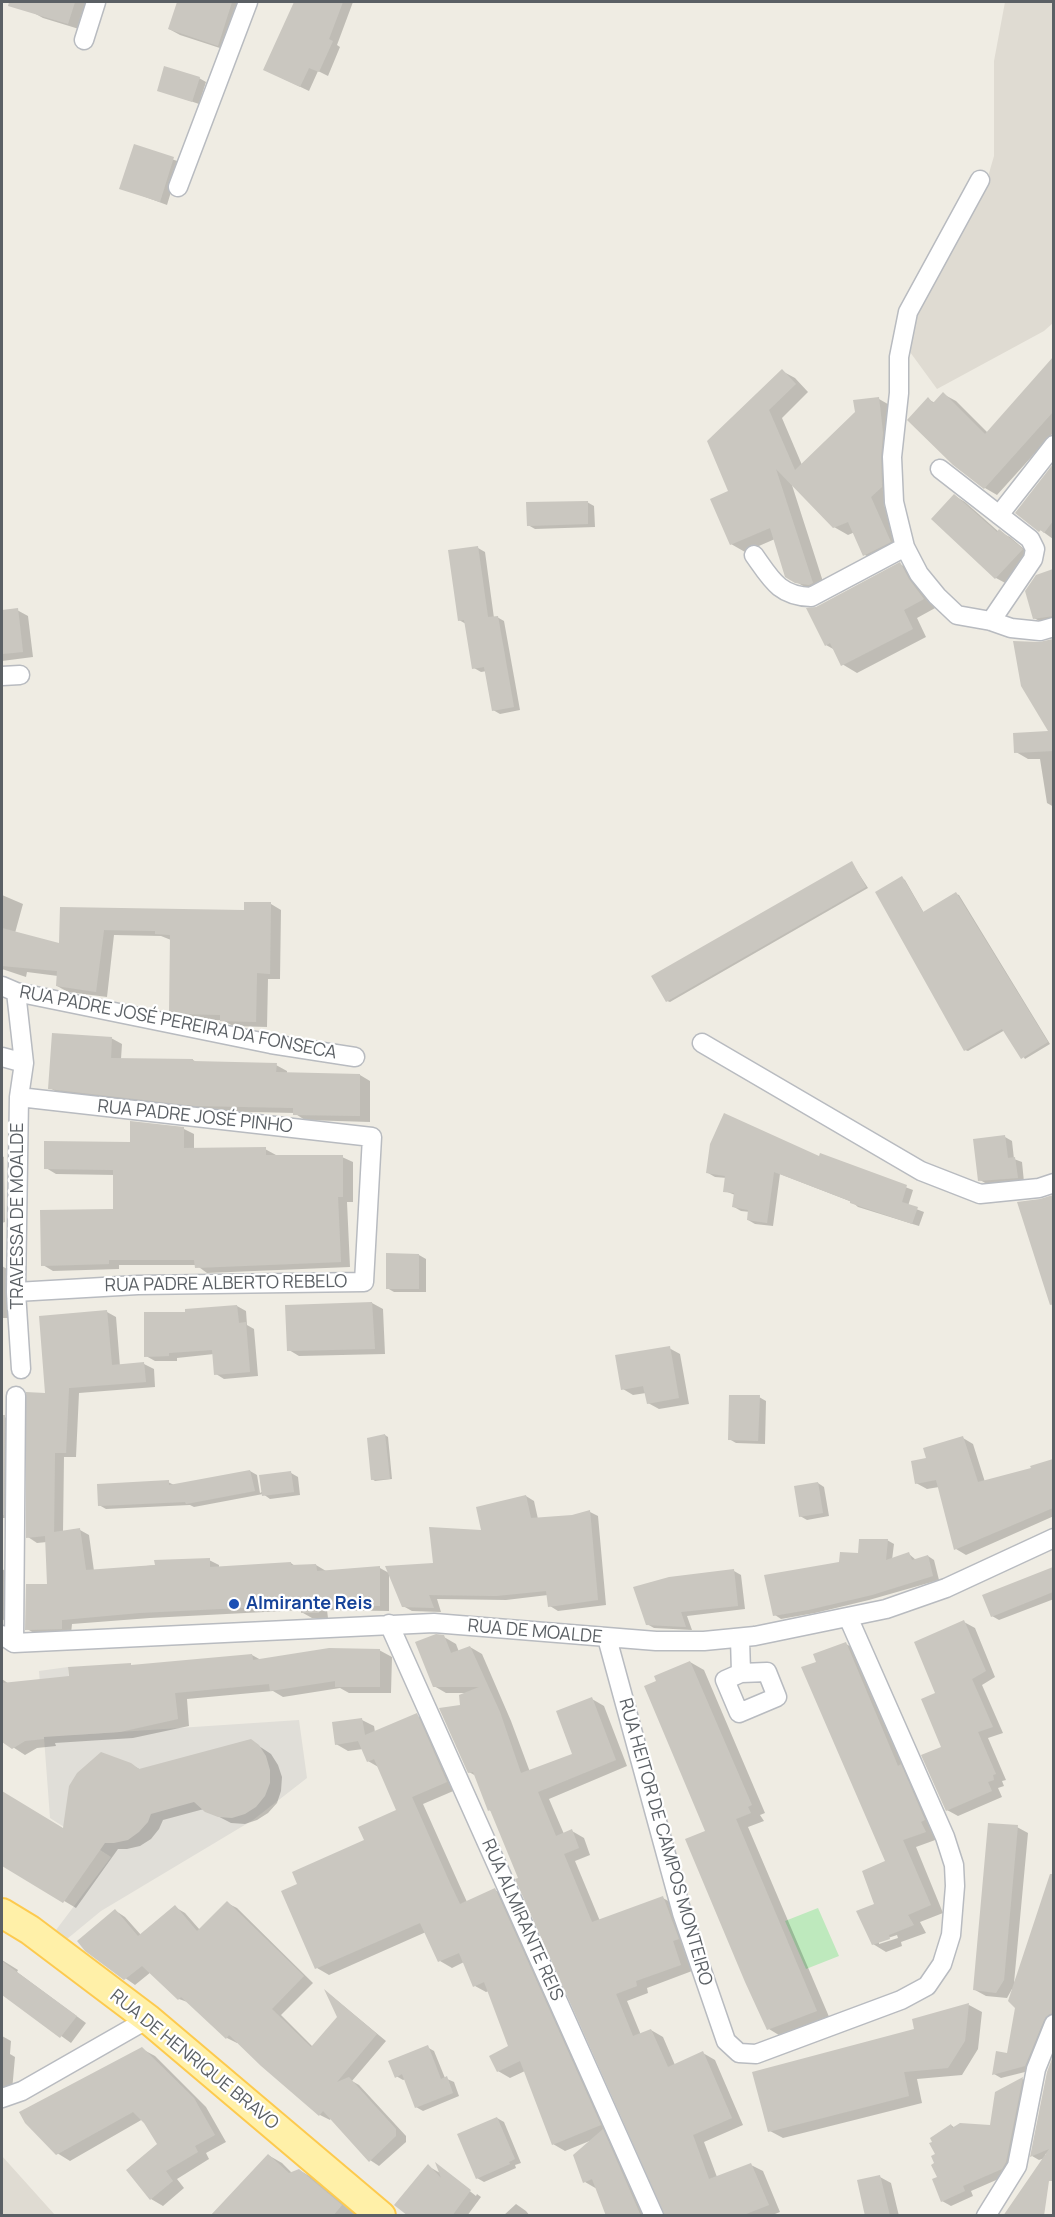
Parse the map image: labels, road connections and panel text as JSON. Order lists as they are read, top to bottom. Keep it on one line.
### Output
{"streets":{"main road":["RUA DE HENRIQUE BRAVO"],"street":["RUA PADRE JOSÉ PEREIRA DA FONSECA","RUA PADRE JOSÉ PINHO","TRAVESSA DE MOALDE","RUA PADRE ALBERTO REBELO","RUA DE MOALDE","RUA HEITOR DE CAMPOS MONTEIRO","RUA ALMIRANTE REIS"]},"crossings":[["RUA PADRE JOSÉ PEREIRA DA FONSECA","TRAVESSA DE MOALDE"],["RUA PADRE JOSÉ PINHO","TRAVESSA DE MOALDE"],["RUA PADRE JOSÉ PINHO","RUA PADRE ALBERTO REBELO"],["TRAVESSA DE MOALDE","RUA PADRE ALBERTO REBELO"],["RUA DE MOALDE","RUA HEITOR DE CAMPOS MONTEIRO"],["RUA DE MOALDE","RUA ALMIRANTE REIS"]],"places":["Almirante Reis"]}
